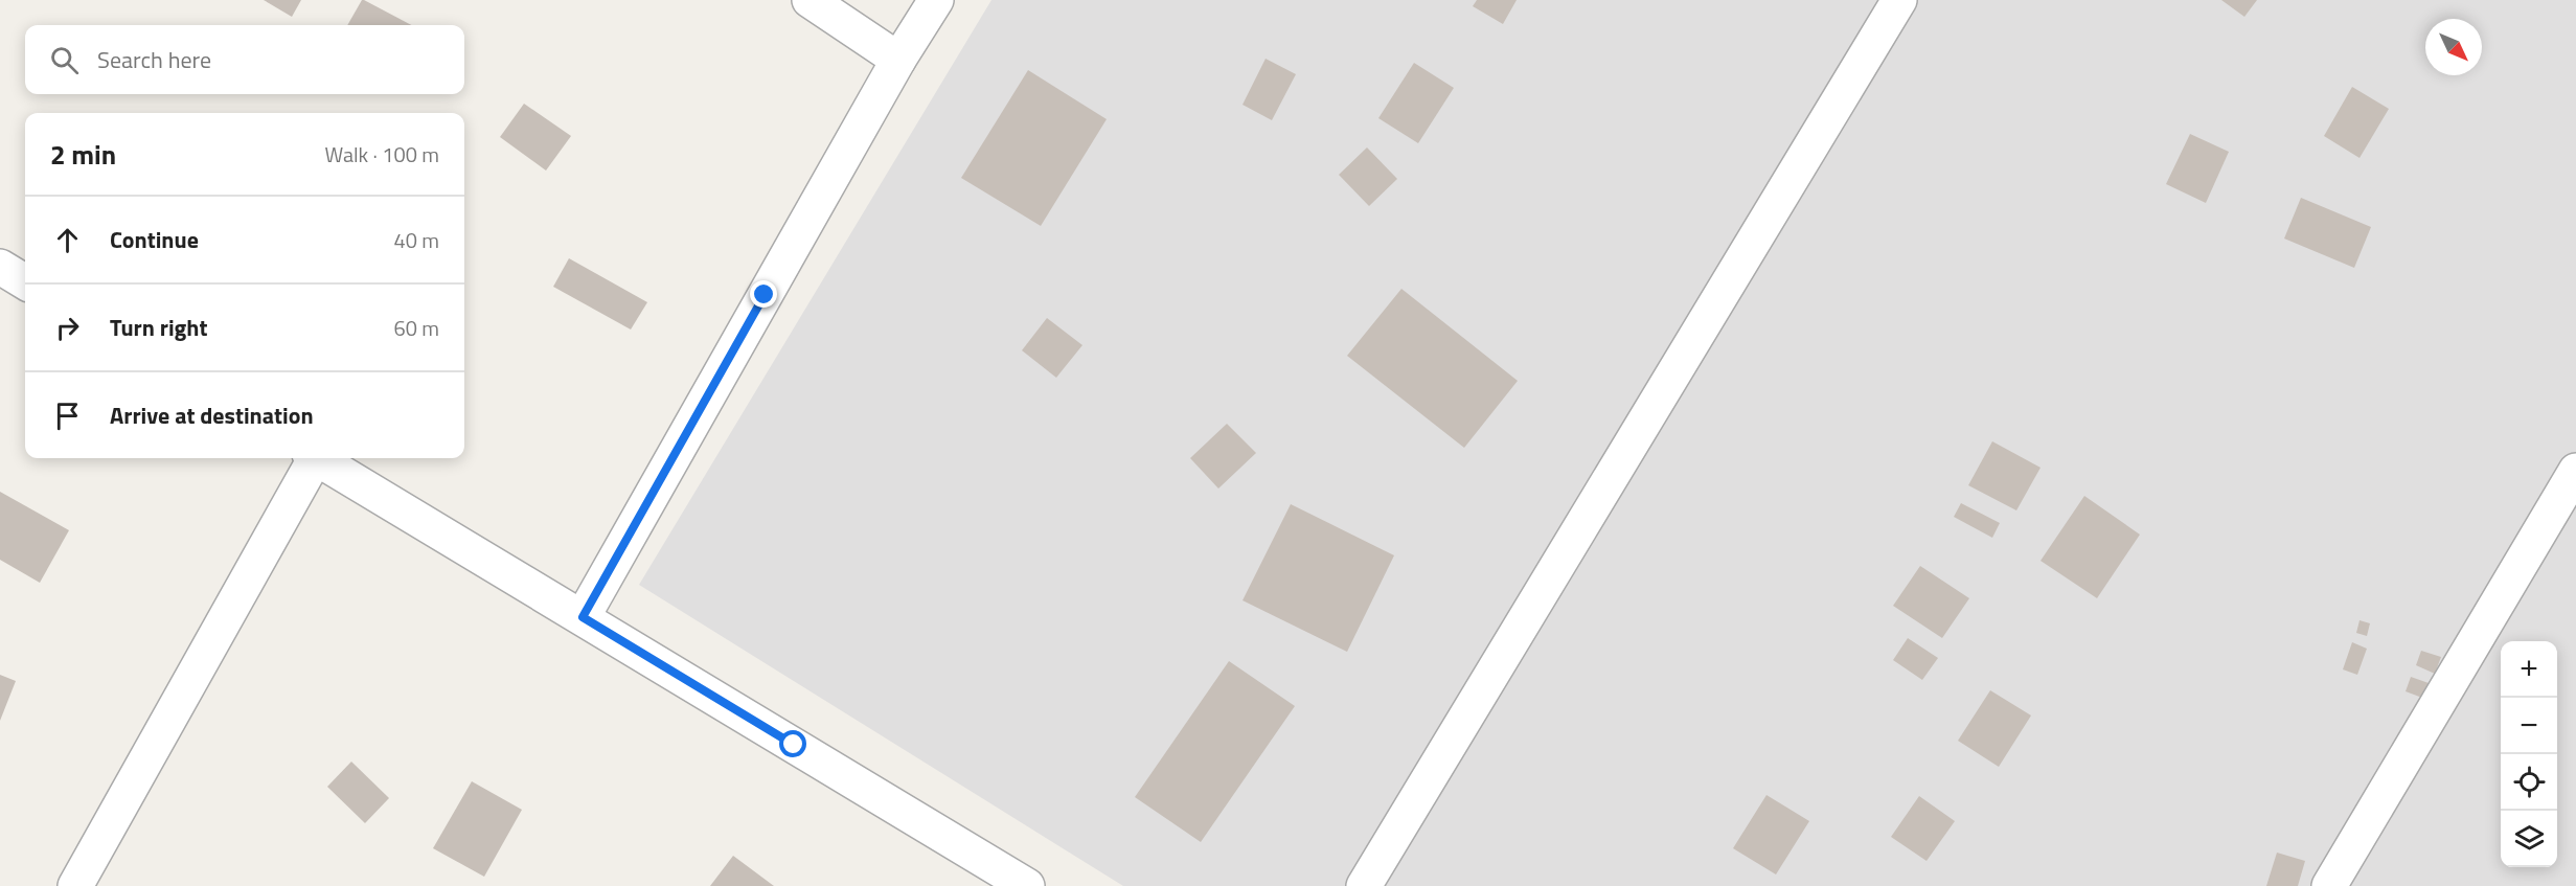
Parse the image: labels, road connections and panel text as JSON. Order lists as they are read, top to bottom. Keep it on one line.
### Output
{"north":"bottom right","page":{"search":"Search here","heading":["2 min","Walk · 100 m"],"list":[["Continue","40 m"],["Turn right","60 m"],"Arrive at destination"],"map_buttons":["+","−"]}}
